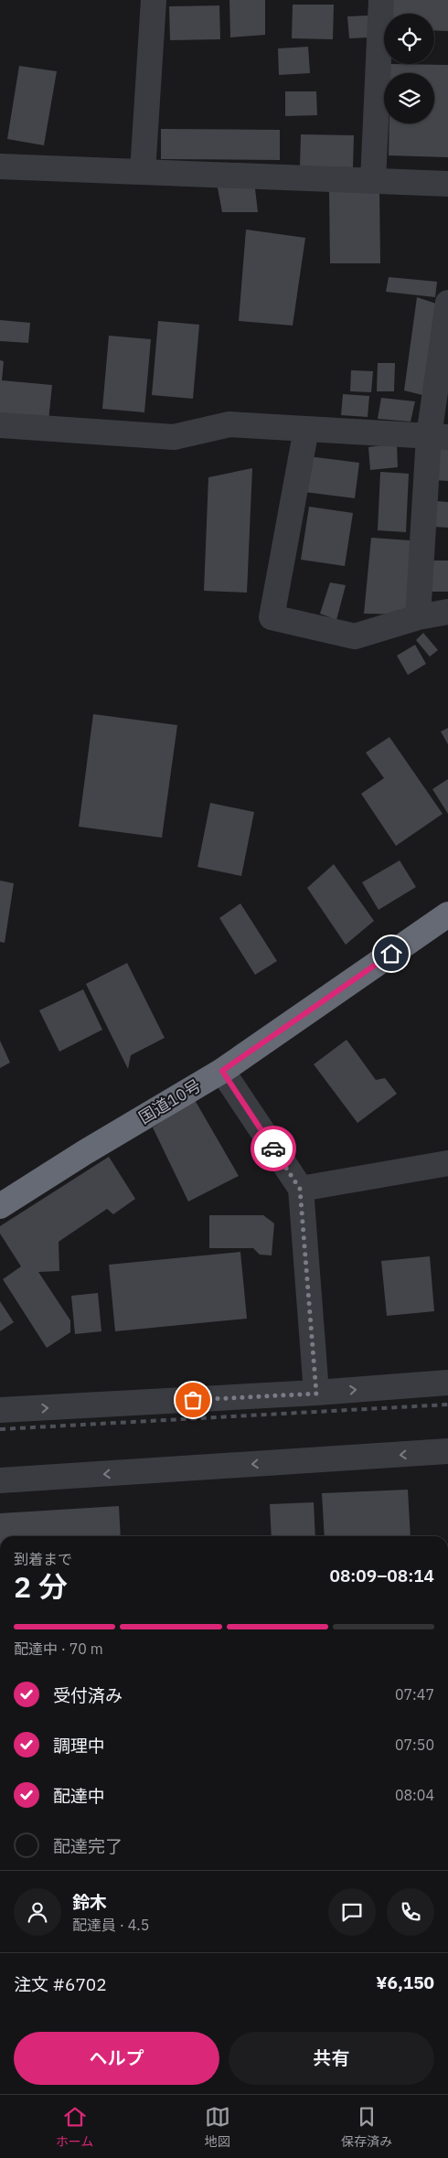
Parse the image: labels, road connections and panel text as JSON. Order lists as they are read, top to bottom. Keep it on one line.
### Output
{"streets":{"highway":["国道10号"]},"page":{"heading":["2 分","到着まで","08:09–08:14"],"panel":["鈴木","配達員 · 4.5","注文 #6702","¥6,150"],"bar":"配達中 · 70 m","list":[["受付済み","07:47"],["調理中","07:50"],["配達中","08:04"],"配達完了"],"buttons":["ヘルプ","共有"],"tabs":["ホーム","地図","保存済み"]}}
